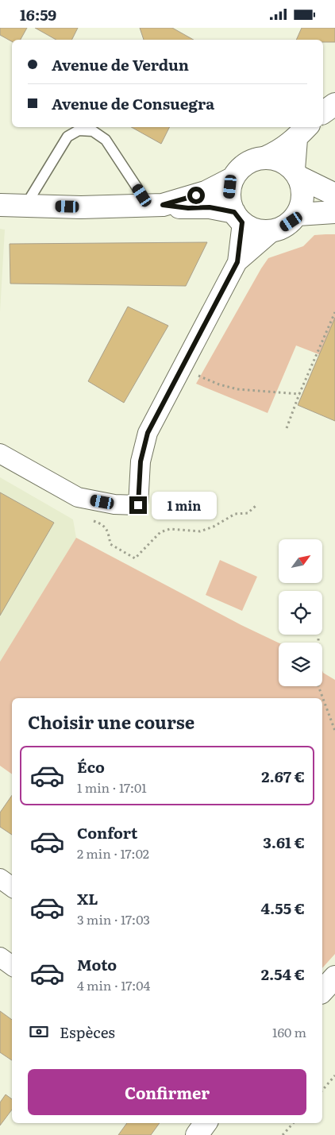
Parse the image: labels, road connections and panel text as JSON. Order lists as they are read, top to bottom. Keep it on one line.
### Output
{"north":"top right","page":{"status":"16:59","banner":["Avenue de Verdun","Avenue de Consuegra"],"bubble":"1 min","heading":"Choisir une course","list":[{"name":"Éco","note":"1 min · 17:01","value":"2.67 €"},{"name":"Confort","note":"2 min · 17:02","value":"3.61 €"},{"name":"XL","note":"3 min · 17:03","value":"4.55 €"},{"name":"Moto","note":"4 min · 17:04","value":"2.54 €"}],"pay":["Espèces","160 m"],"buttons":"Confirmer"}}
